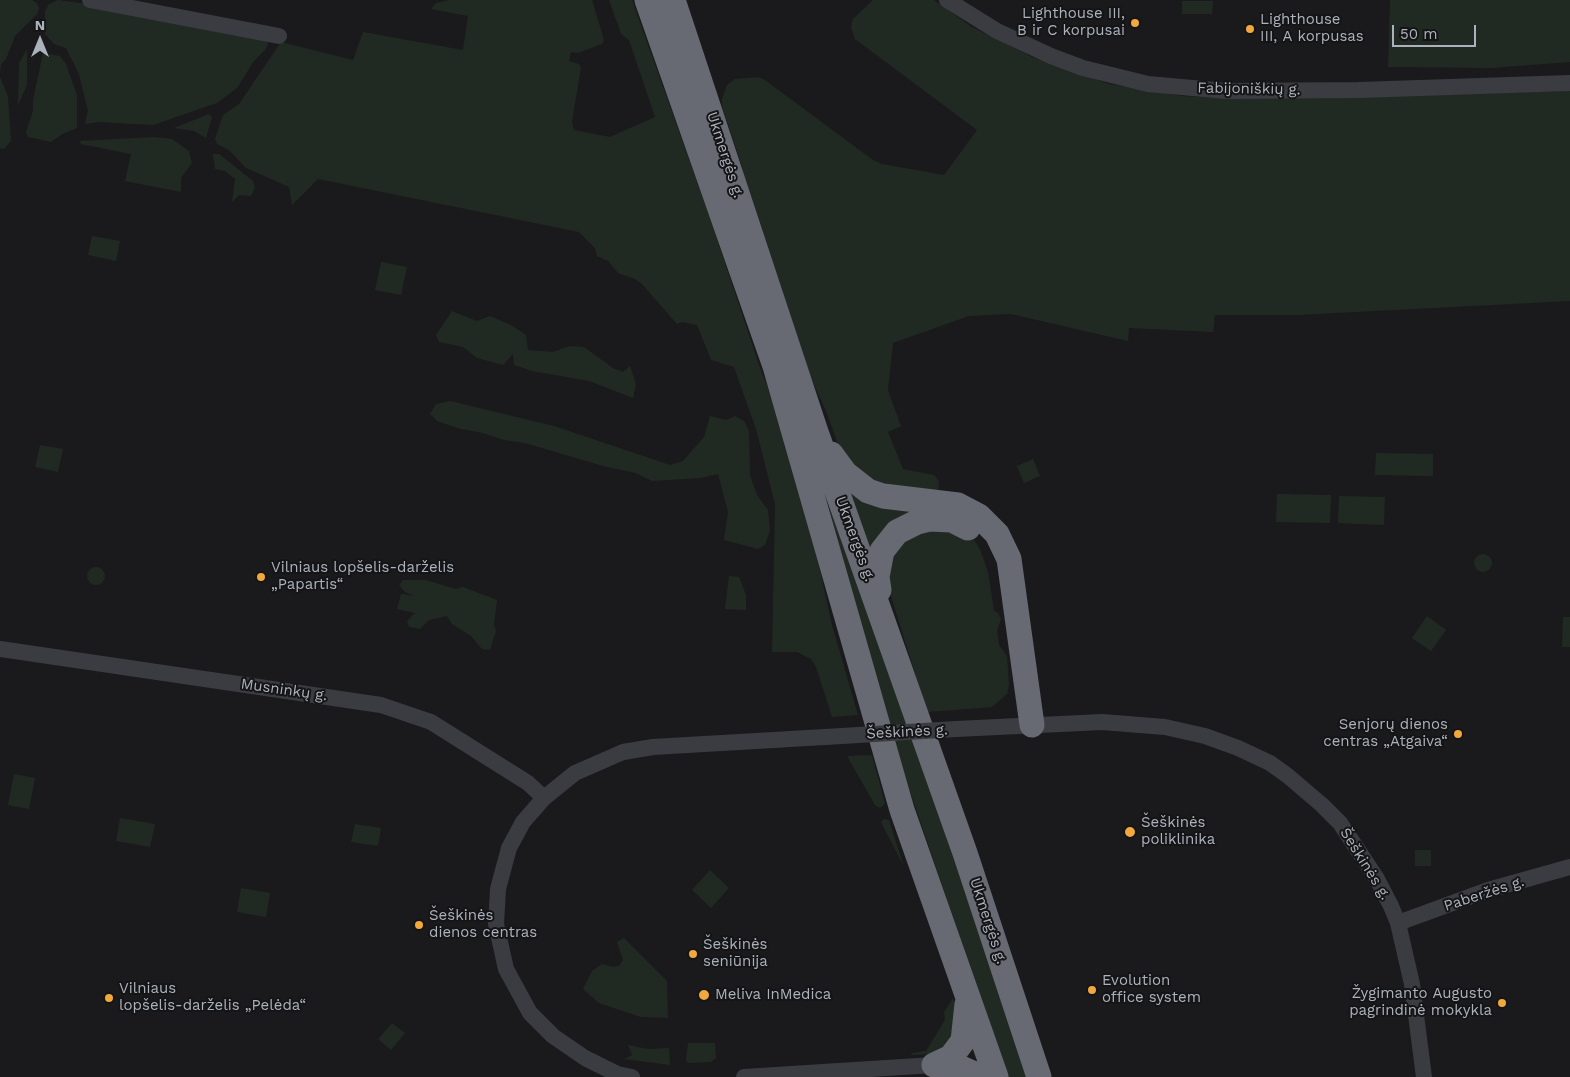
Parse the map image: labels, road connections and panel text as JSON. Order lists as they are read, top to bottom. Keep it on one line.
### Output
{"streets":{"highway":["Ukmergės g."],"street":["Fabijoniškių g.","Musninkų g.","Šeškinės g.","Paberžės g."]},"crossings":[["Musninkų g.","Šeškinės g."],["Šeškinės g.","Paberžės g."]],"places":["Lighthouse III, B ir C korpusai","Lighthouse III, A korpusas","Vilniaus lopšelis-darželis „Papartis“","Senjorų dienos centras „Atgaiva“","Šeškinės poliklinika","Šeškinės dienos centras","Šeškinės seniūnija","Evolution office system","Meliva InMedica","Vilniaus lopšelis-darželis „Pelėda“","Žygimanto Augusto pagrindinė mokykla"],"scale_bar":"50 m","north":"top"}
